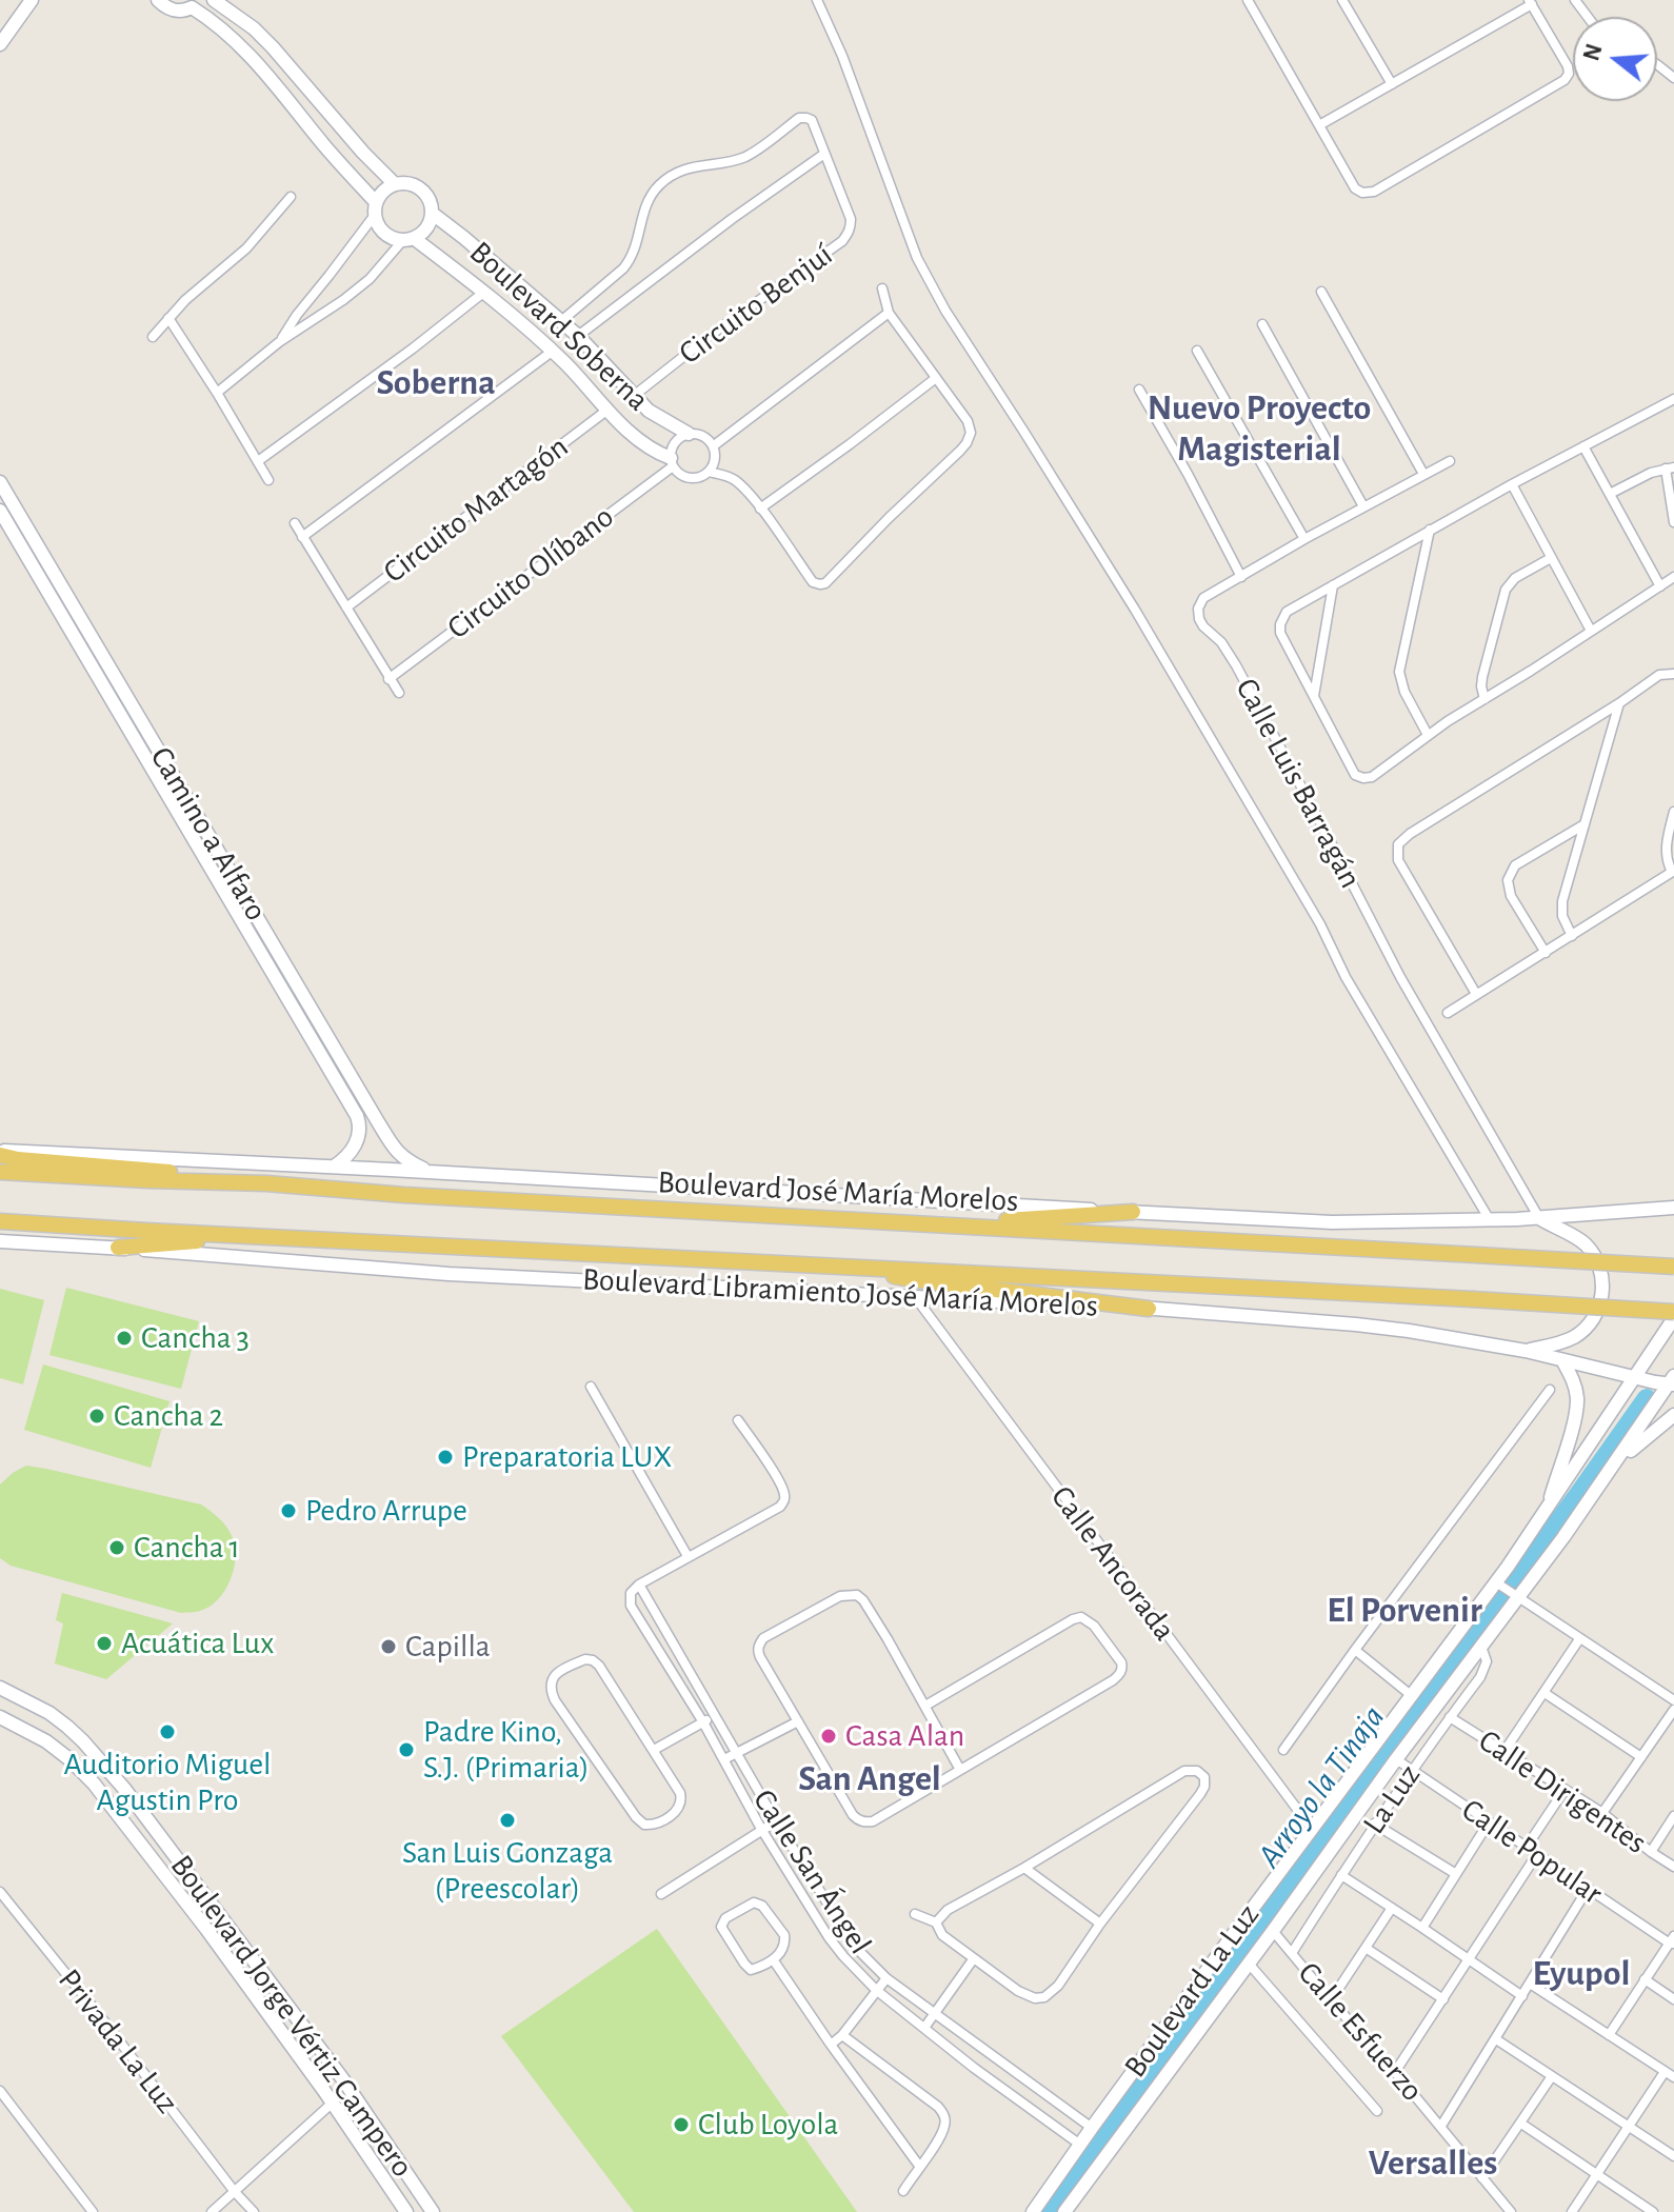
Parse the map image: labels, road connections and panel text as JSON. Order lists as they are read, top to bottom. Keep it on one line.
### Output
{"streets":{"main road":["Boulevard José María Morelos"],"street":["Circuito Benjuí","Boulevard Soberna","Circuito Martagón","Circuito Olíbano","Calle Luis Barragán","Camino a Alfaro","Boulevard Libramiento José María Morelos","Calle Ancorada","Calle Dirigentes","La Luz","Calle Popular","Calle San Ángel","Boulevard La Luz","Boulevard Jorge Vértiz Campero","Calle Esfuerzo","Privada La Luz"]},"crossings":[["Circuito Benjuí","Boulevard Soberna"],["Boulevard Soberna","Circuito Martagón"],["Boulevard Soberna","Circuito Olíbano"],["Boulevard Libramiento José María Morelos","Calle Ancorada"],["Boulevard Libramiento José María Morelos","Boulevard La Luz"],["Calle Ancorada","Boulevard La Luz"],["Calle Dirigentes","La Luz"],["La Luz","Calle Popular"],["La Luz","Boulevard La Luz"],["La Luz","Calle Esfuerzo"],["Calle Popular","Boulevard La Luz"],["Calle San Ángel","Boulevard La Luz"],["Boulevard La Luz","Calle Esfuerzo"]],"districts":["Soberna","Nuevo Proyecto Magisterial","El Porvenir","San Angel","Eyupol","Versalles"],"water":["Arroyo la Tinaja"],"places":["Cancha 3","Cancha 2","Preparatoria LUX","Pedro Arrupe","Cancha 1","Acuática Lux","Capilla","Auditorio Miguel Agustin Pro","Casa Alan","Padre Kino, S.J. (Primaria)","San Luis Gonzaga (Preescolar)","Club Loyola"],"north":"left"}
